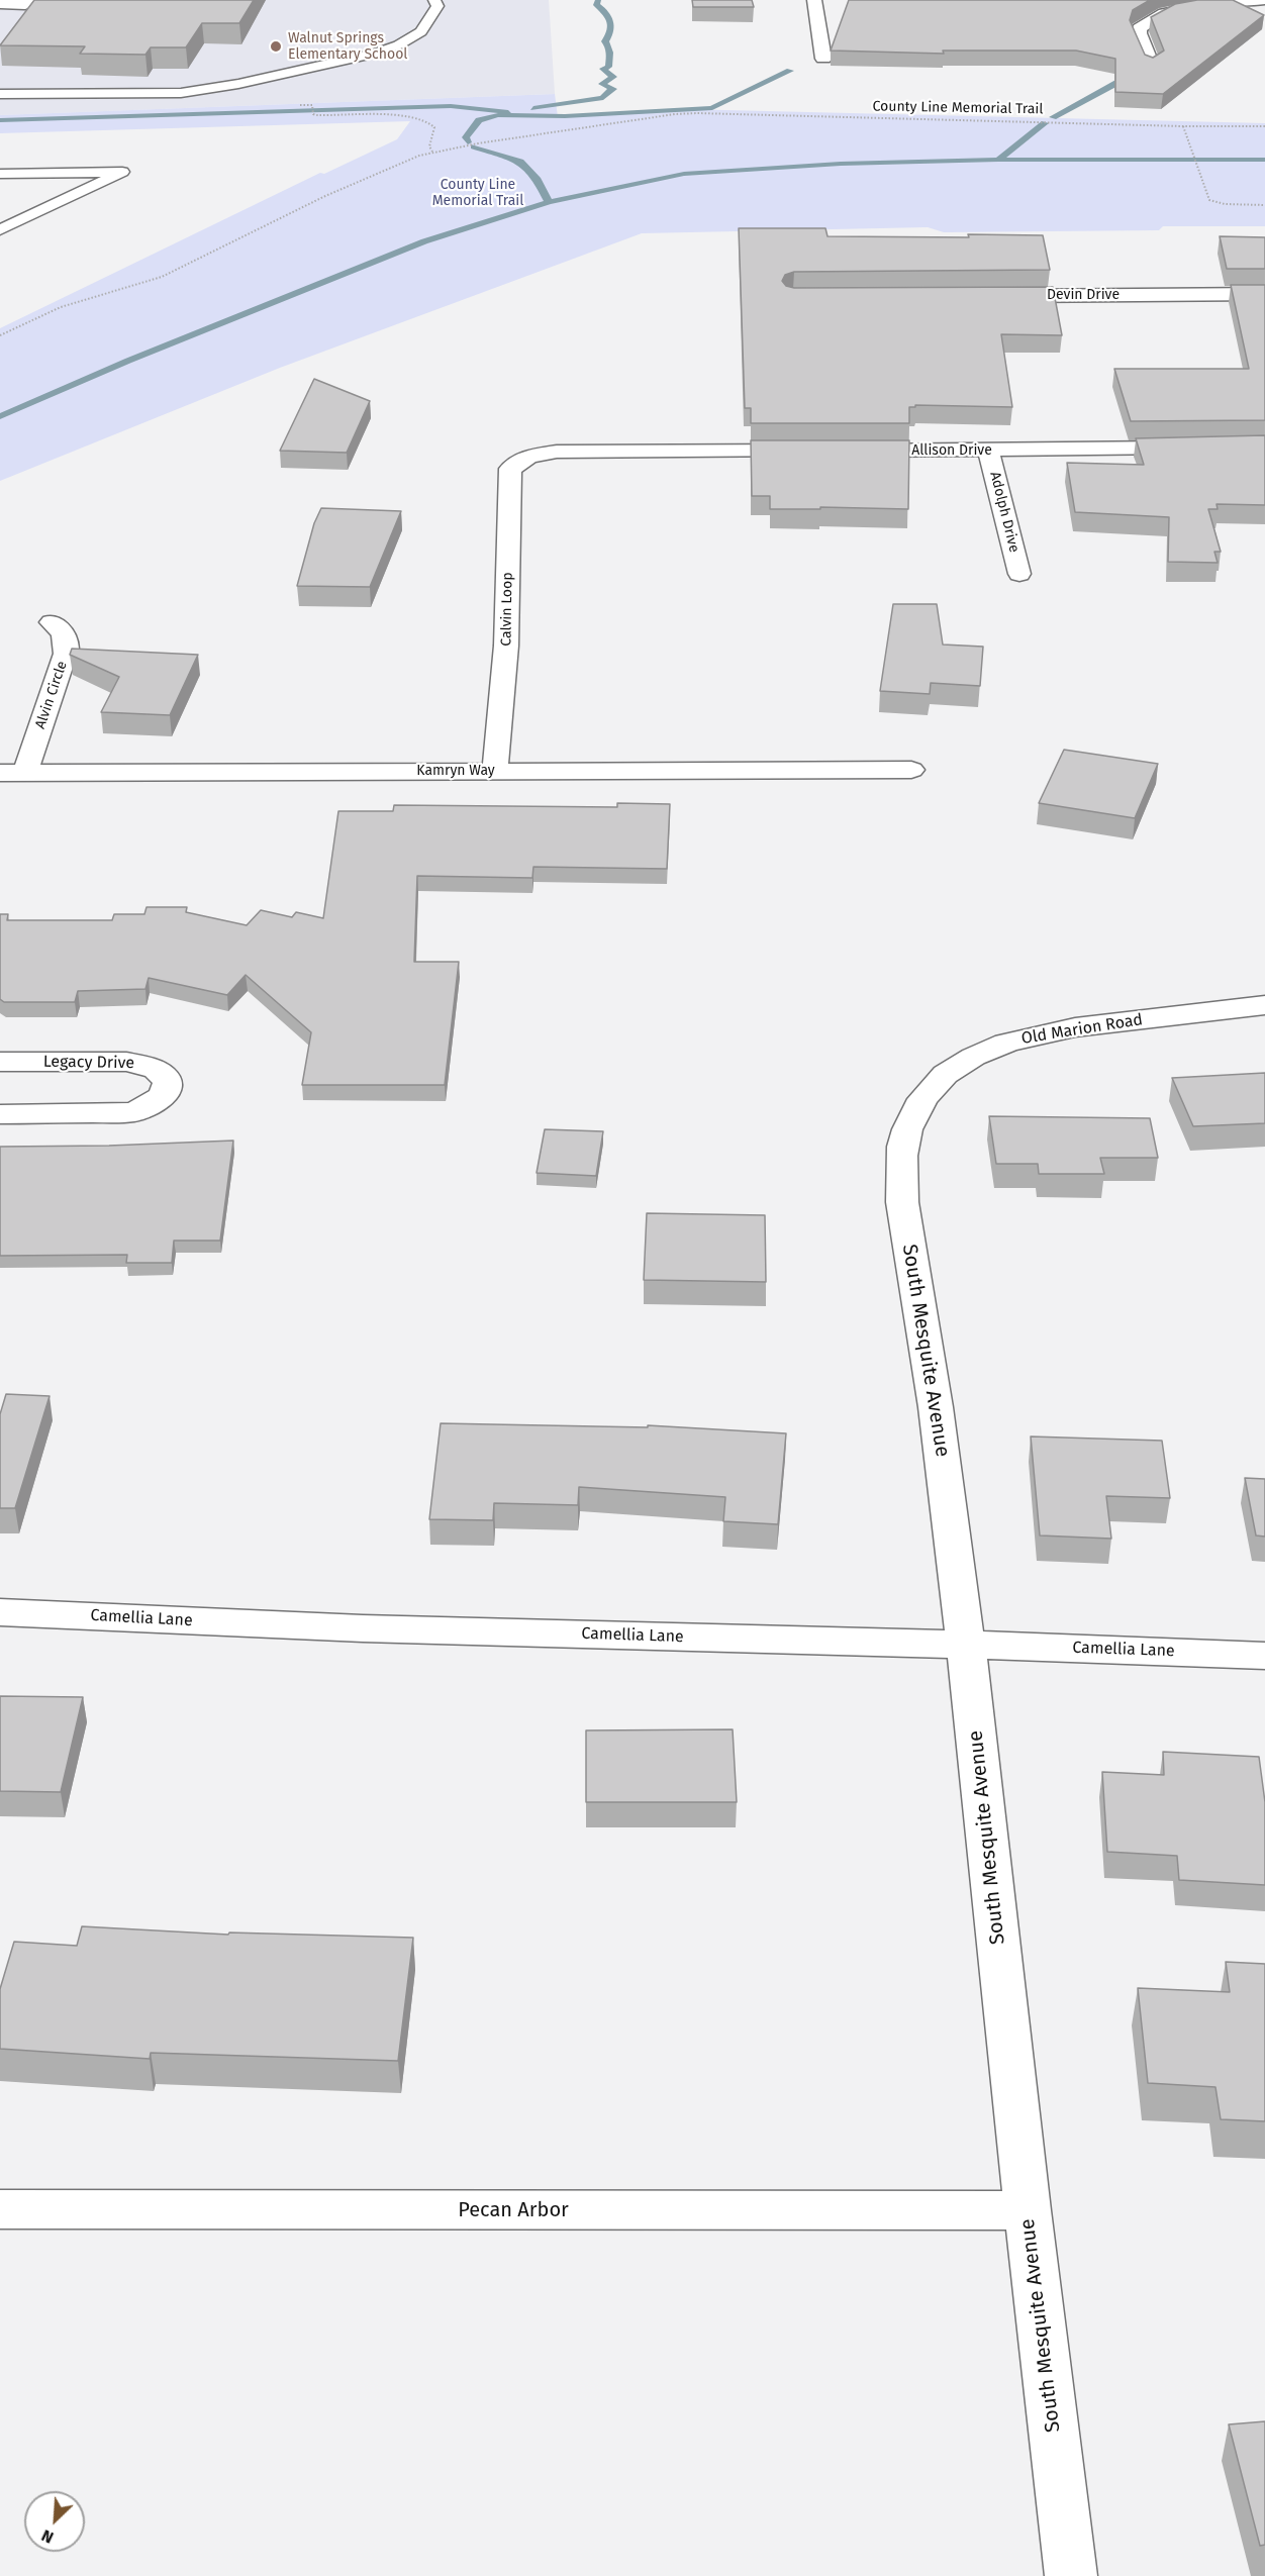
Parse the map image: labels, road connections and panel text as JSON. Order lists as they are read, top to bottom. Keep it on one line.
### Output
{"streets":{"street":["Devin Drive","Allison Drive","Adolph Drive","Calvin Loop","Alvin Circle","Kamryn Way","Old Marion Road","Legacy Drive","South Mesquite Avenue","Camellia Lane","Pecan Arbor"],"path":["County Line Memorial Trail"]},"crossings":[["Allison Drive","Adolph Drive"],["Calvin Loop","Kamryn Way"],["Alvin Circle","Kamryn Way"],["Old Marion Road","South Mesquite Avenue"],["South Mesquite Avenue","Camellia Lane"],["South Mesquite Avenue","Pecan Arbor"]],"parks":["County Line Memorial Trail"],"places":["Walnut Springs Elementary School"],"north":"bottom left"}
